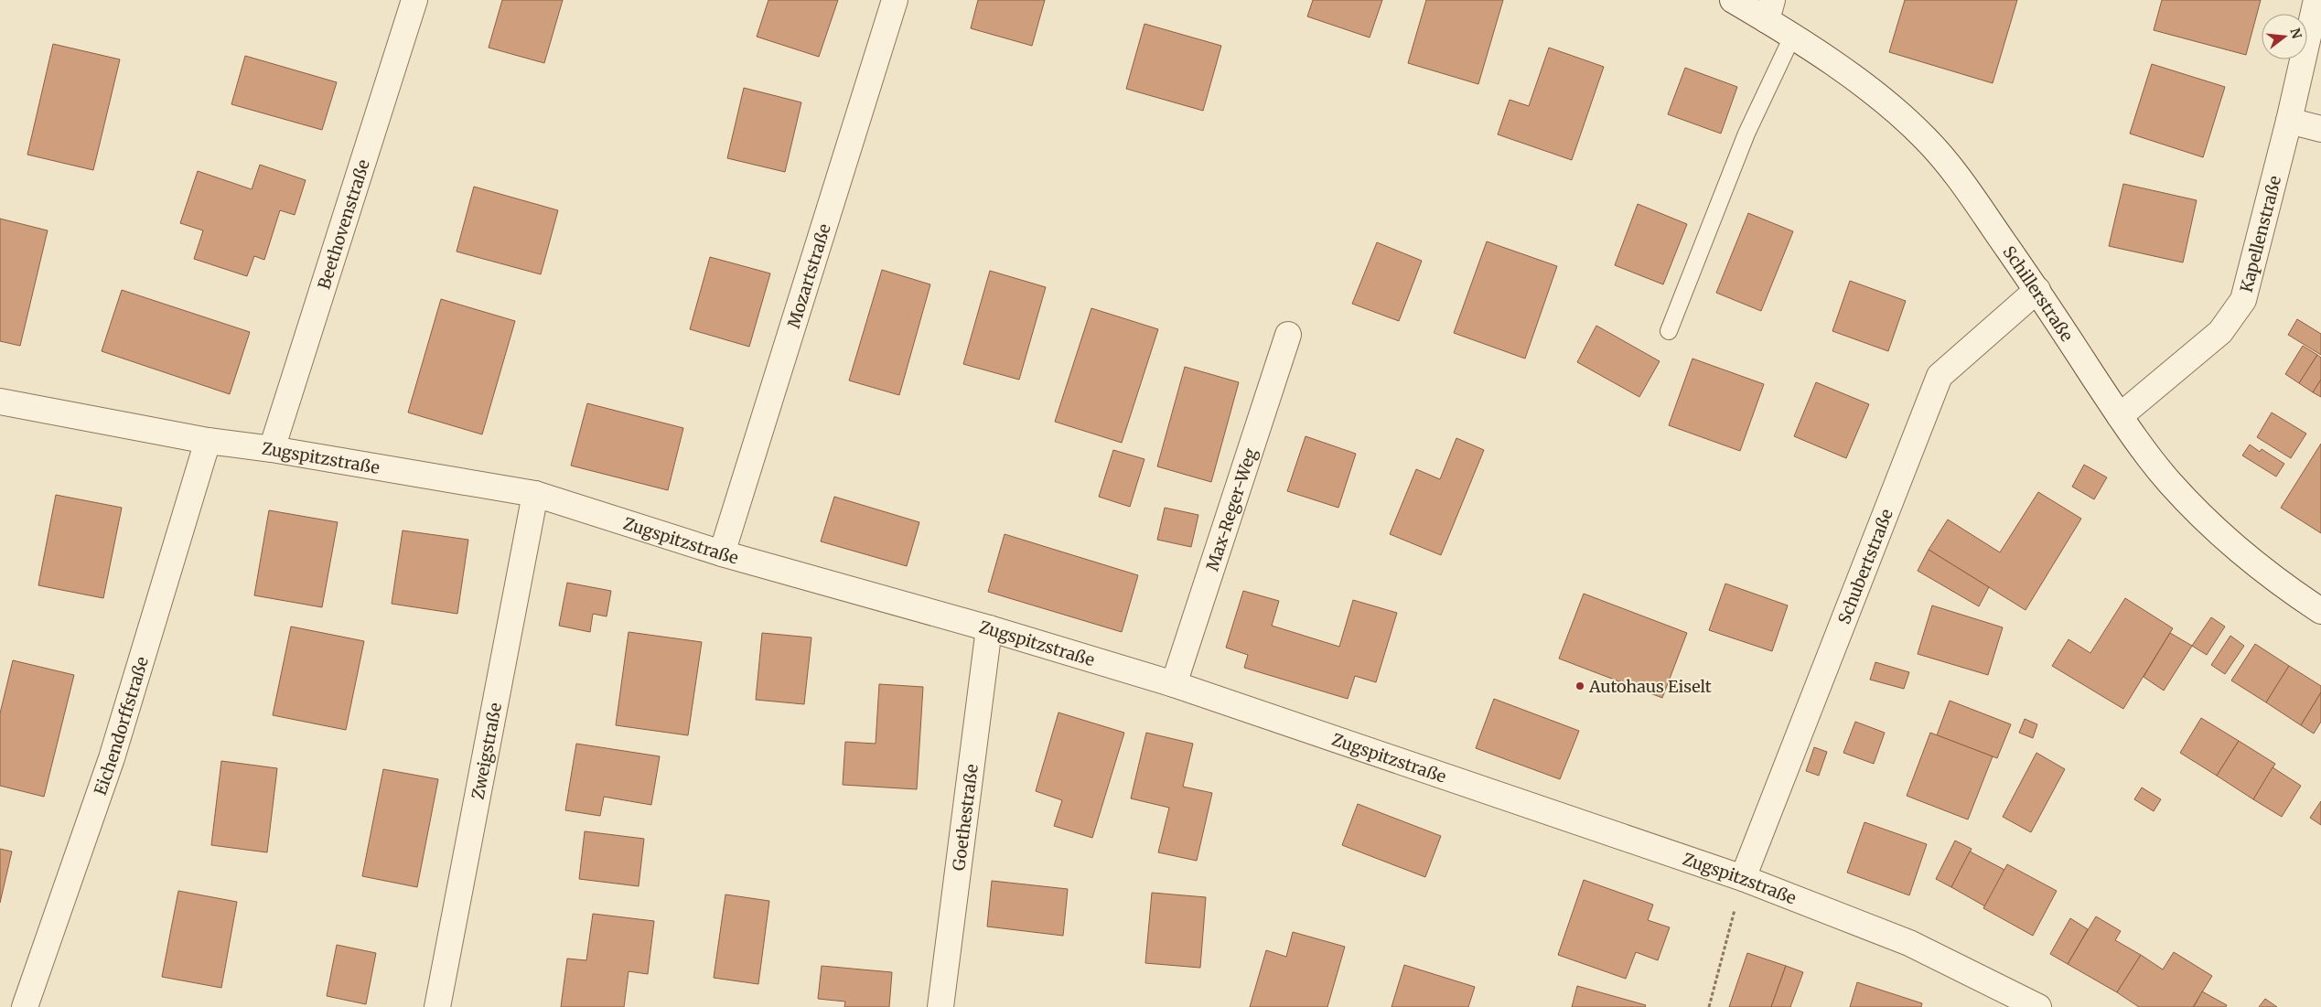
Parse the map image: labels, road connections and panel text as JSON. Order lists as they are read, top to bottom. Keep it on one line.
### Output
{"streets":{"street":["Beethovenstraße","Kapellenstraße","Mozartstraße","Schillerstraße","Zugspitzstraße","Max-Reger-Weg","Schubertstraße","Eichendorffstraße","Zweigstraße","Goethestraße"]},"crossings":[["Beethovenstraße","Zugspitzstraße"],["Kapellenstraße","Schillerstraße"],["Mozartstraße","Zugspitzstraße"],["Schillerstraße","Schubertstraße"],["Zugspitzstraße","Max-Reger-Weg"],["Zugspitzstraße","Schubertstraße"],["Zugspitzstraße","Eichendorffstraße"],["Zugspitzstraße","Zweigstraße"],["Zugspitzstraße","Goethestraße"]],"places":["Autohaus Eiselt"],"north":"right"}
